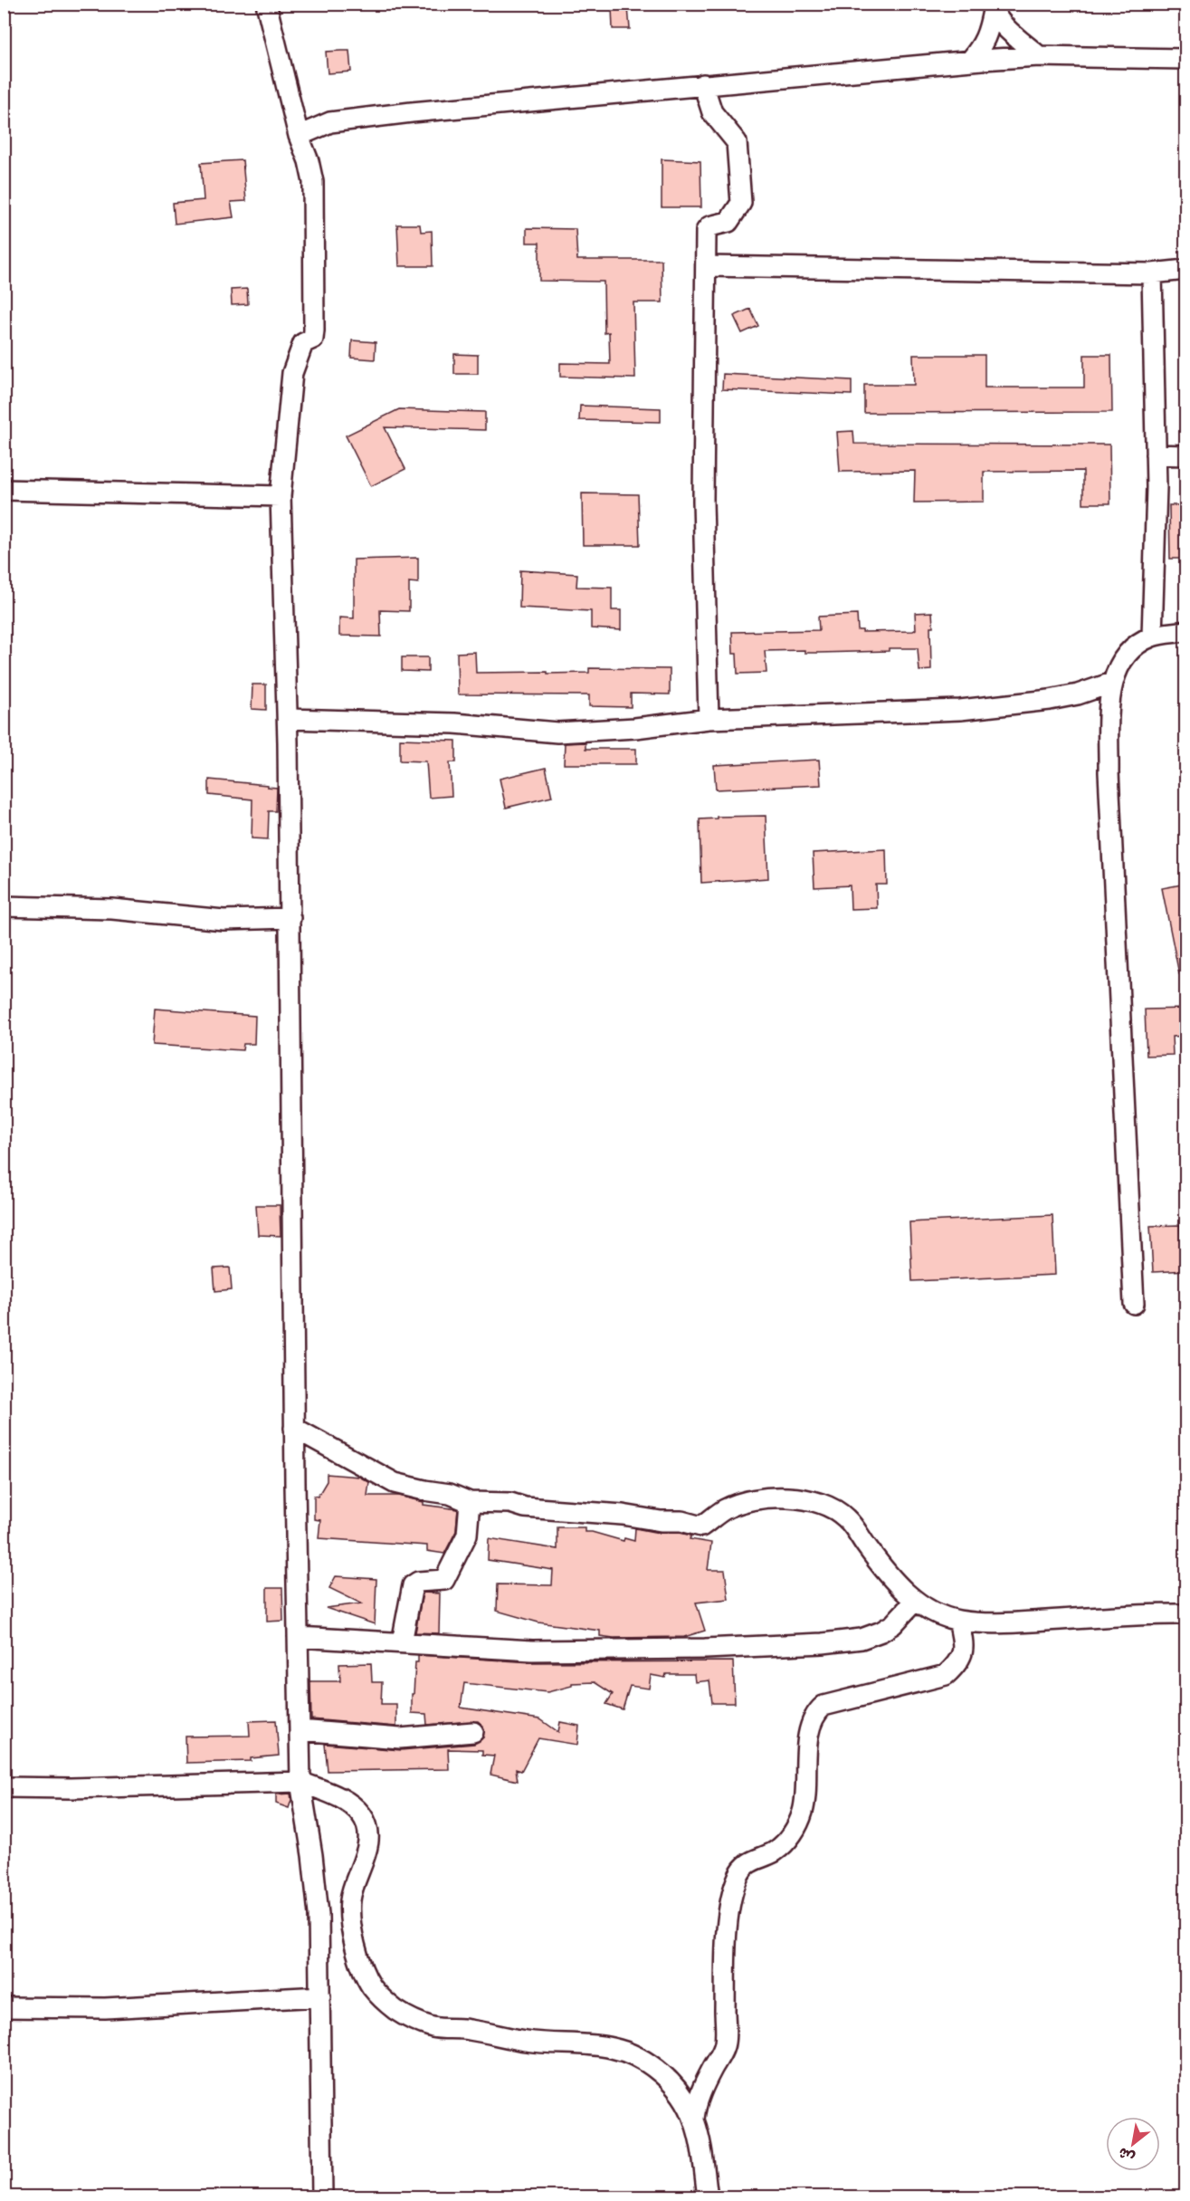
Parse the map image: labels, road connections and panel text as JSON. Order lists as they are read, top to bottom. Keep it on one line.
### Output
{"north":"bottom left"}
